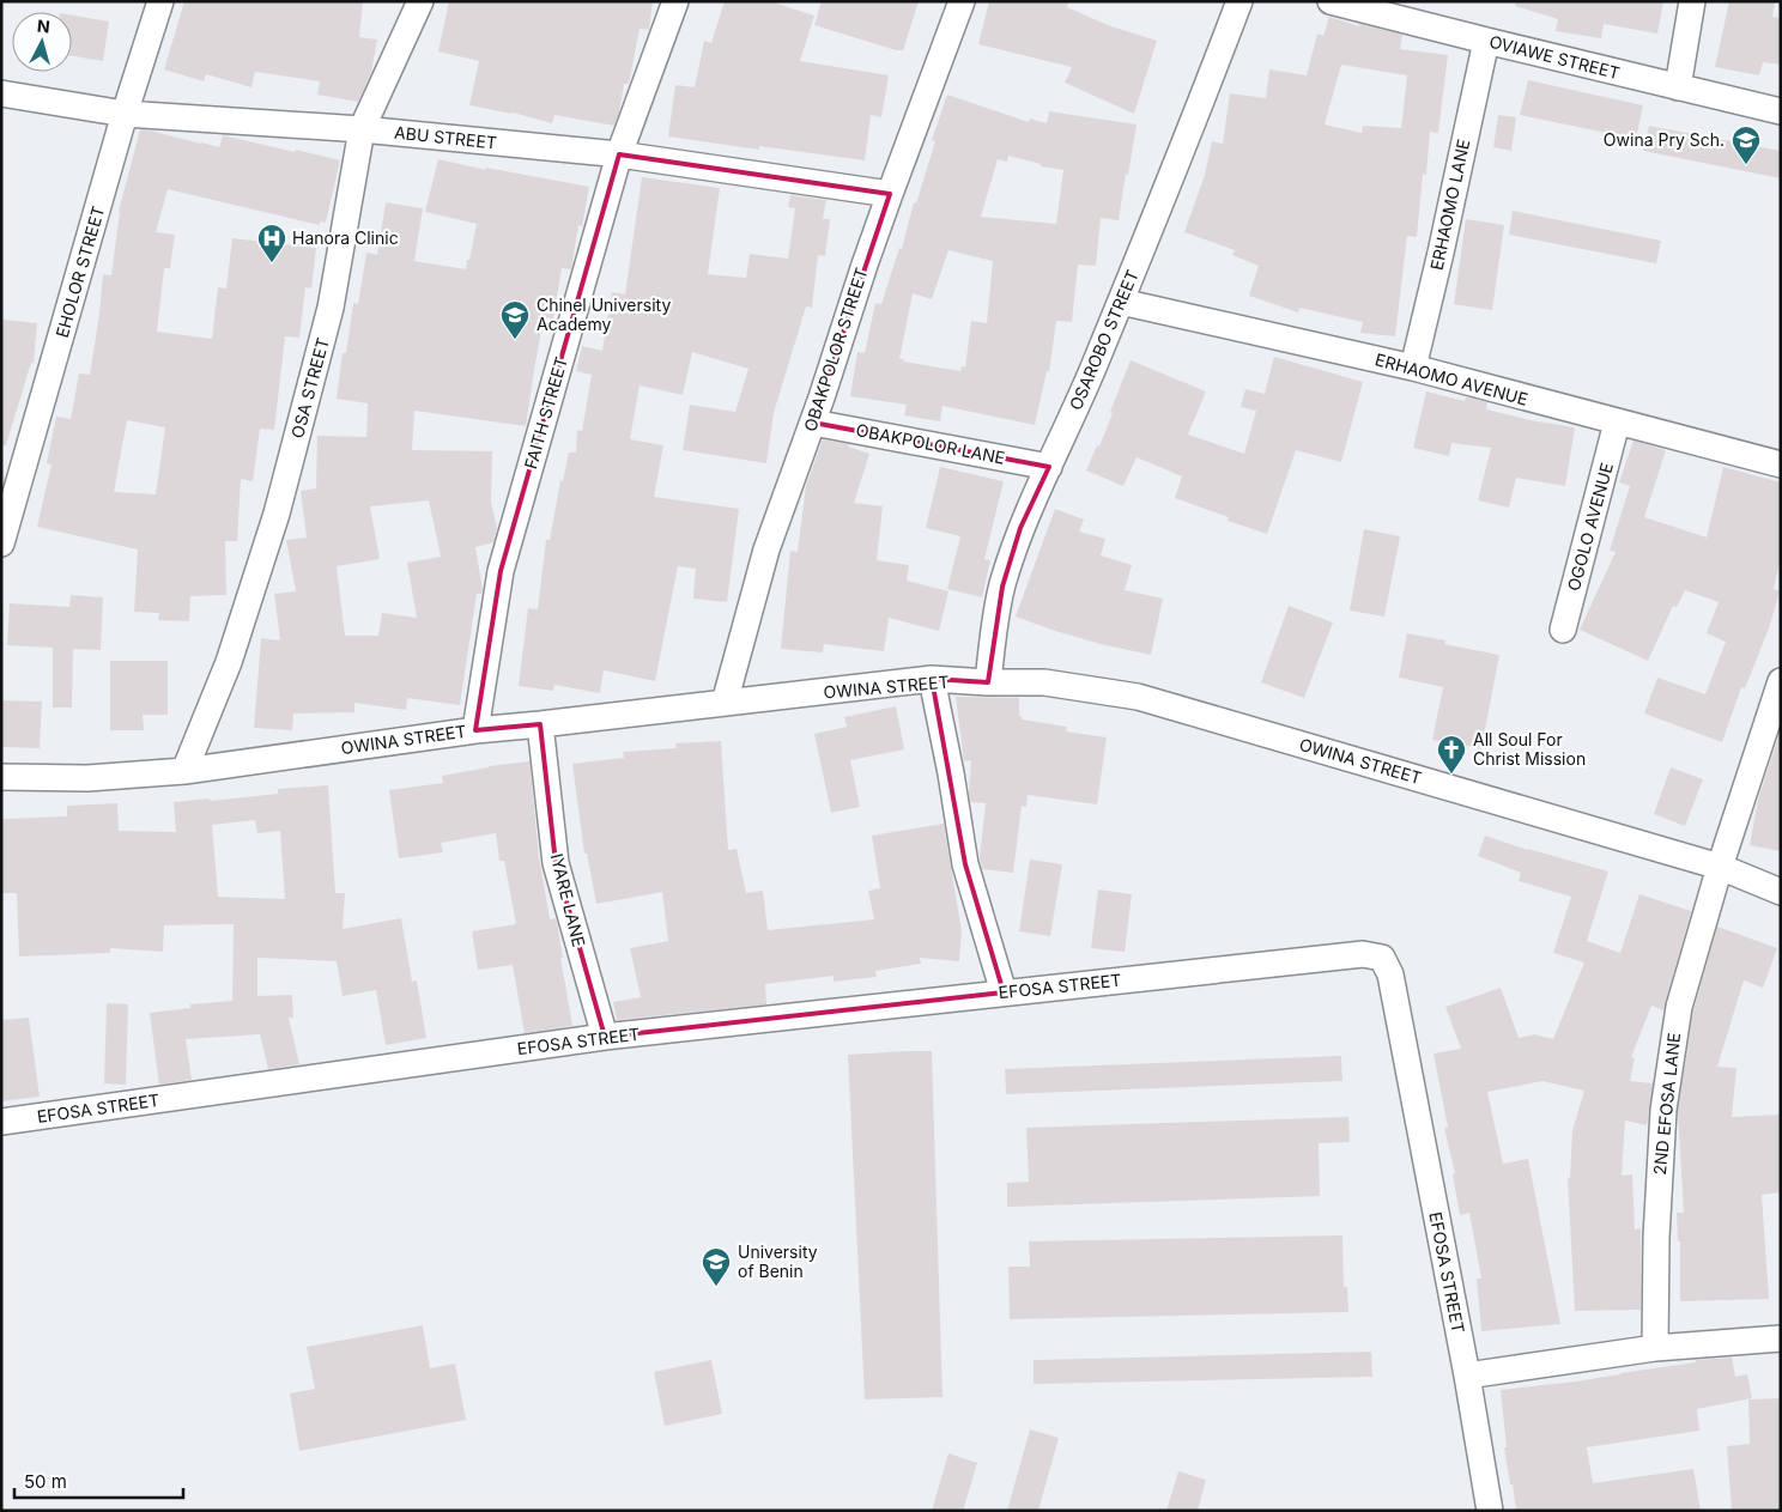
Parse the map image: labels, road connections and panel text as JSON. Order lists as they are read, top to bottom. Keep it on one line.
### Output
{"streets":{"street":["OVIAWE STREET","ABU STREET","ERHAOMO LANE","EHOLOR STREET","OSAROBO STREET","OBAKPOLOR STREET","ERHAOMO AVENUE","OSA STREET","FAITH STREET","OBAKPOLOR LANE","OGOLO AVENUE","OWINA STREET","IYARE LANE","EFOSA STREET","2ND EFOSA LANE"]},"crossings":[["OVIAWE STREET","ERHAOMO LANE"],["ABU STREET","EHOLOR STREET"],["ABU STREET","OBAKPOLOR STREET"],["ABU STREET","OSA STREET"],["ABU STREET","FAITH STREET"],["ERHAOMO LANE","ERHAOMO AVENUE"],["OSAROBO STREET","ERHAOMO AVENUE"],["OSAROBO STREET","OBAKPOLOR LANE"],["OSAROBO STREET","OWINA STREET"],["OBAKPOLOR STREET","OBAKPOLOR LANE"],["OBAKPOLOR STREET","OWINA STREET"],["ERHAOMO AVENUE","OGOLO AVENUE"],["OSA STREET","OWINA STREET"],["FAITH STREET","OWINA STREET"],["OWINA STREET","IYARE LANE"],["OWINA STREET","2ND EFOSA LANE"],["IYARE LANE","EFOSA STREET"]],"places":{"school or university":["Owina Pry Sch.","Chinel University Academy","University of Benin"],"hospital":["Hanora Clinic"],"church":["All Soul For Christ Mission"]},"scale_bar":"50 m","north":"top"}
